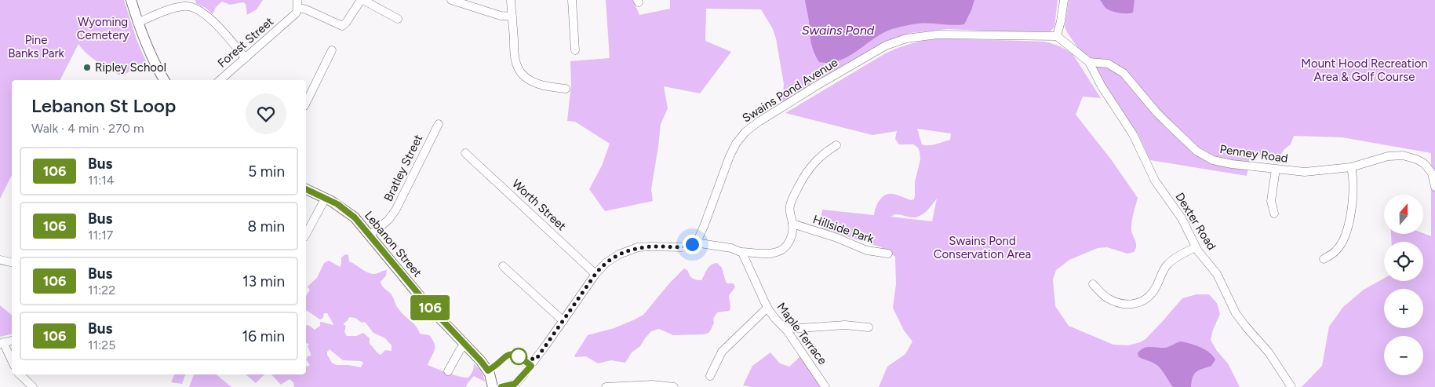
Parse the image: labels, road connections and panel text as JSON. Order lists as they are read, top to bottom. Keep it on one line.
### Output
{"streets":{"main road":["Lebanon Street"],"street":["Forest Street","Swains Pond Avenue","Penney Road","Bratley Street","Worth Street","Dexter Road","Hillside Park","Maple Terrace"]},"crossings":[["Penney Road","Dexter Road"],["Bratley Street","Lebanon Street"]],"water":["Swains Pond"],"parks":["Wyoming Cemetery","Pine Banks Park","Mount Hood Recreation Area & Golf Course","Swains Pond Conservation Area"],"places":["Ripley School"],"lines":["bus line 106"],"north":"top","page":{"on_map":"106","heading":["Lebanon St Loop","Walk · 4 min · 270 m"],"list":[{"mark":"106","name":"Bus","note":"11:14","value":"5 min"},{"mark":"106","name":"Bus","note":"11:17","value":"8 min"},{"mark":"106","name":"Bus","note":"11:22","value":"13 min"},{"mark":"106","name":"Bus","note":"11:25","value":"16 min"}],"map_buttons":["+","−"]}}
